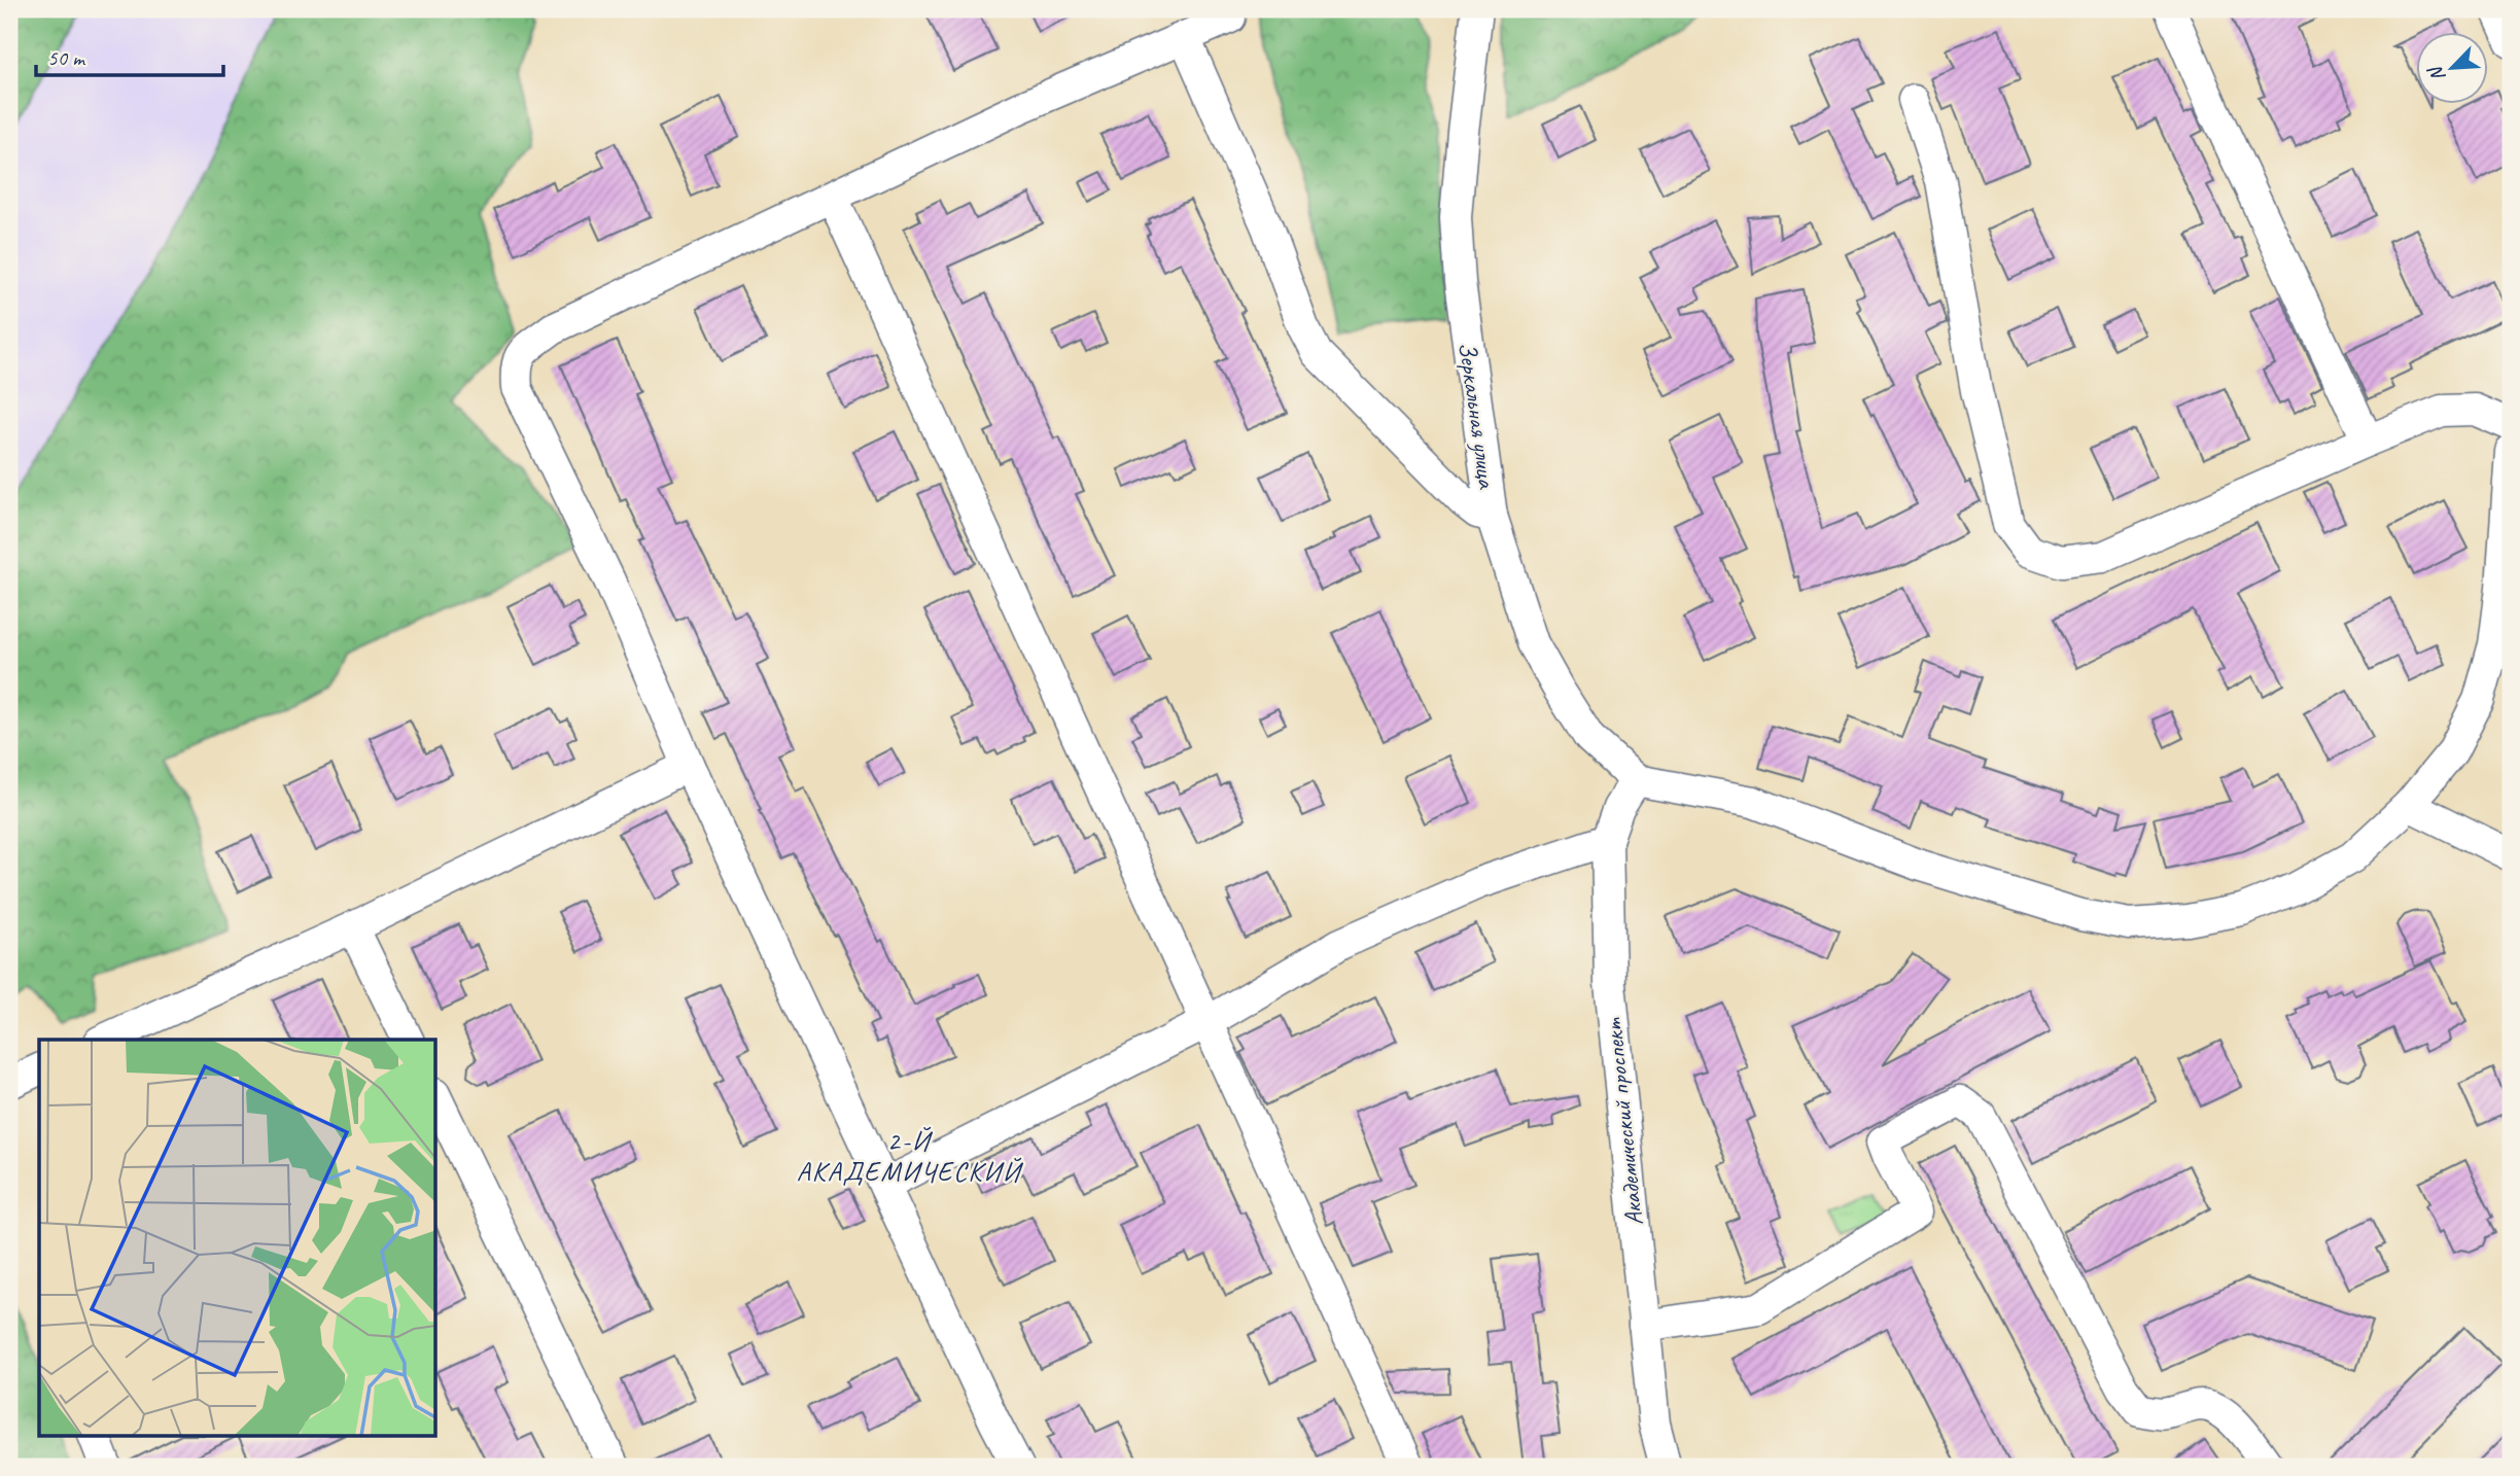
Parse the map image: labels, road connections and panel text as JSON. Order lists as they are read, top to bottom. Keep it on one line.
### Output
{"streets":{"street":["Зеркальная улица","Академический проспект"]},"crossings":[["Зеркальная улица","Академический проспект"]],"districts":["2-Й АКАДЕМИЧЕСКИЙ"],"scale_bar":"50 m","north":"bottom left"}
